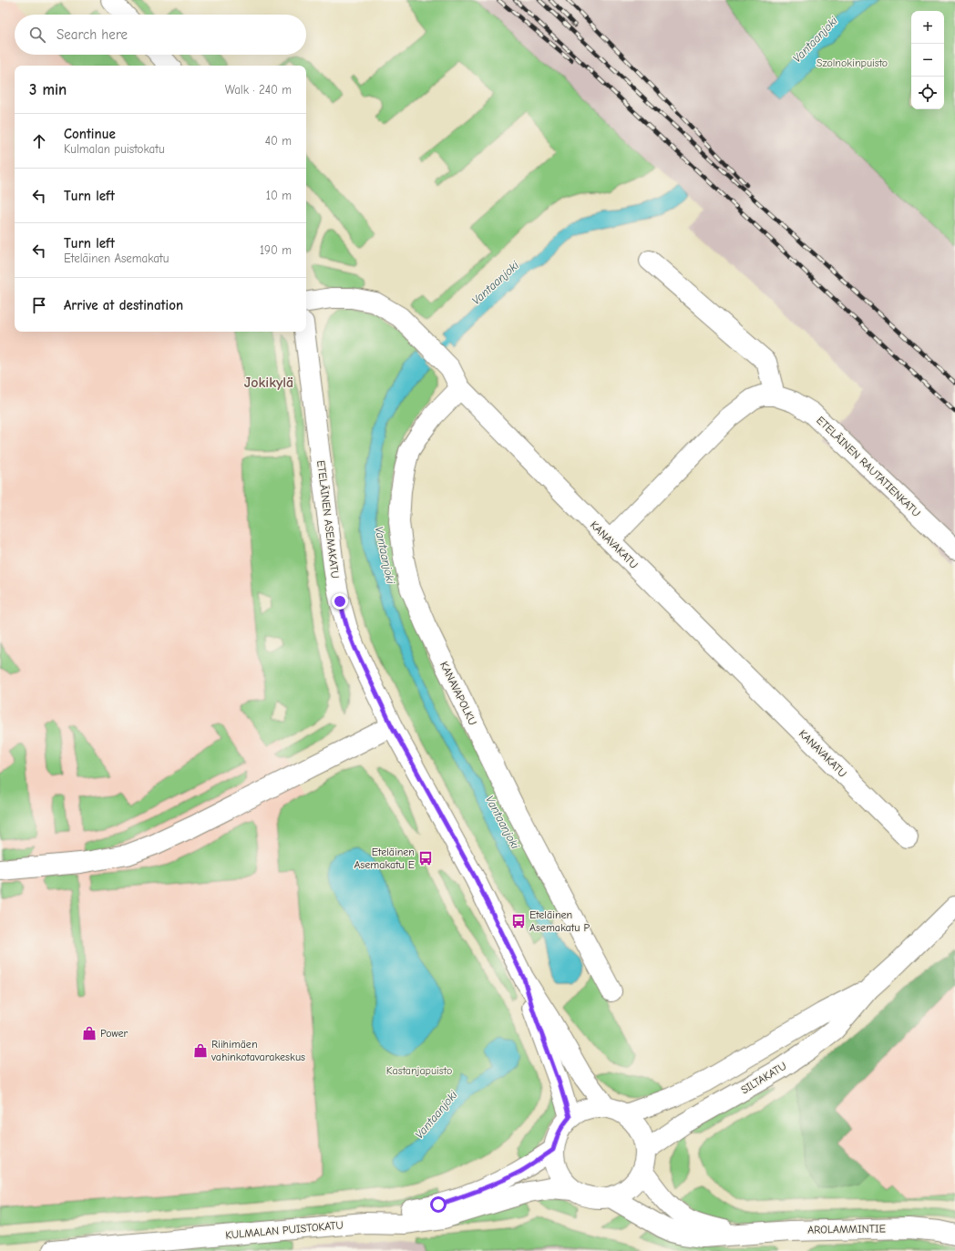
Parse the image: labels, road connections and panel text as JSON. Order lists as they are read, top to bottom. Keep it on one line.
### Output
{"streets":{"street":["ETELÄINEN RAUTATIENKATU","ETELÄINEN ASEMAKATU","KANAVAKATU","KANAVAPOLKU","SILTAKATU","AROLAMMINTIE","KULMALAN PUISTOKATU"]},"crossings":[["ETELÄINEN RAUTATIENKATU","KANAVAKATU"],["ETELÄINEN ASEMAKATU","SILTAKATU"],["ETELÄINEN ASEMAKATU","AROLAMMINTIE"],["ETELÄINEN ASEMAKATU","KULMALAN PUISTOKATU"],["KANAVAKATU","KANAVAPOLKU"],["SILTAKATU","AROLAMMINTIE"],["SILTAKATU","KULMALAN PUISTOKATU"],["AROLAMMINTIE","KULMALAN PUISTOKATU"]],"districts":["Jokikylä"],"water":["Vantaanjoki"],"parks":["Szolnokinpuisto","Kastanjapuisto"],"places":{"bus stop":["Eteläinen Asemakatu E","Eteläinen Asemakatu P"],"shop":["Power","Riihimäen vahinkotavarakeskus"]},"page":{"map_buttons":["+","−"],"search":"Search here","heading":["3 min","Walk · 240 m"],"list":[["Continue","Kulmalan puistokatu","40 m"],["Turn left","10 m"],["Turn left","Eteläinen Asemakatu","190 m"],"Arrive at destination"]}}
